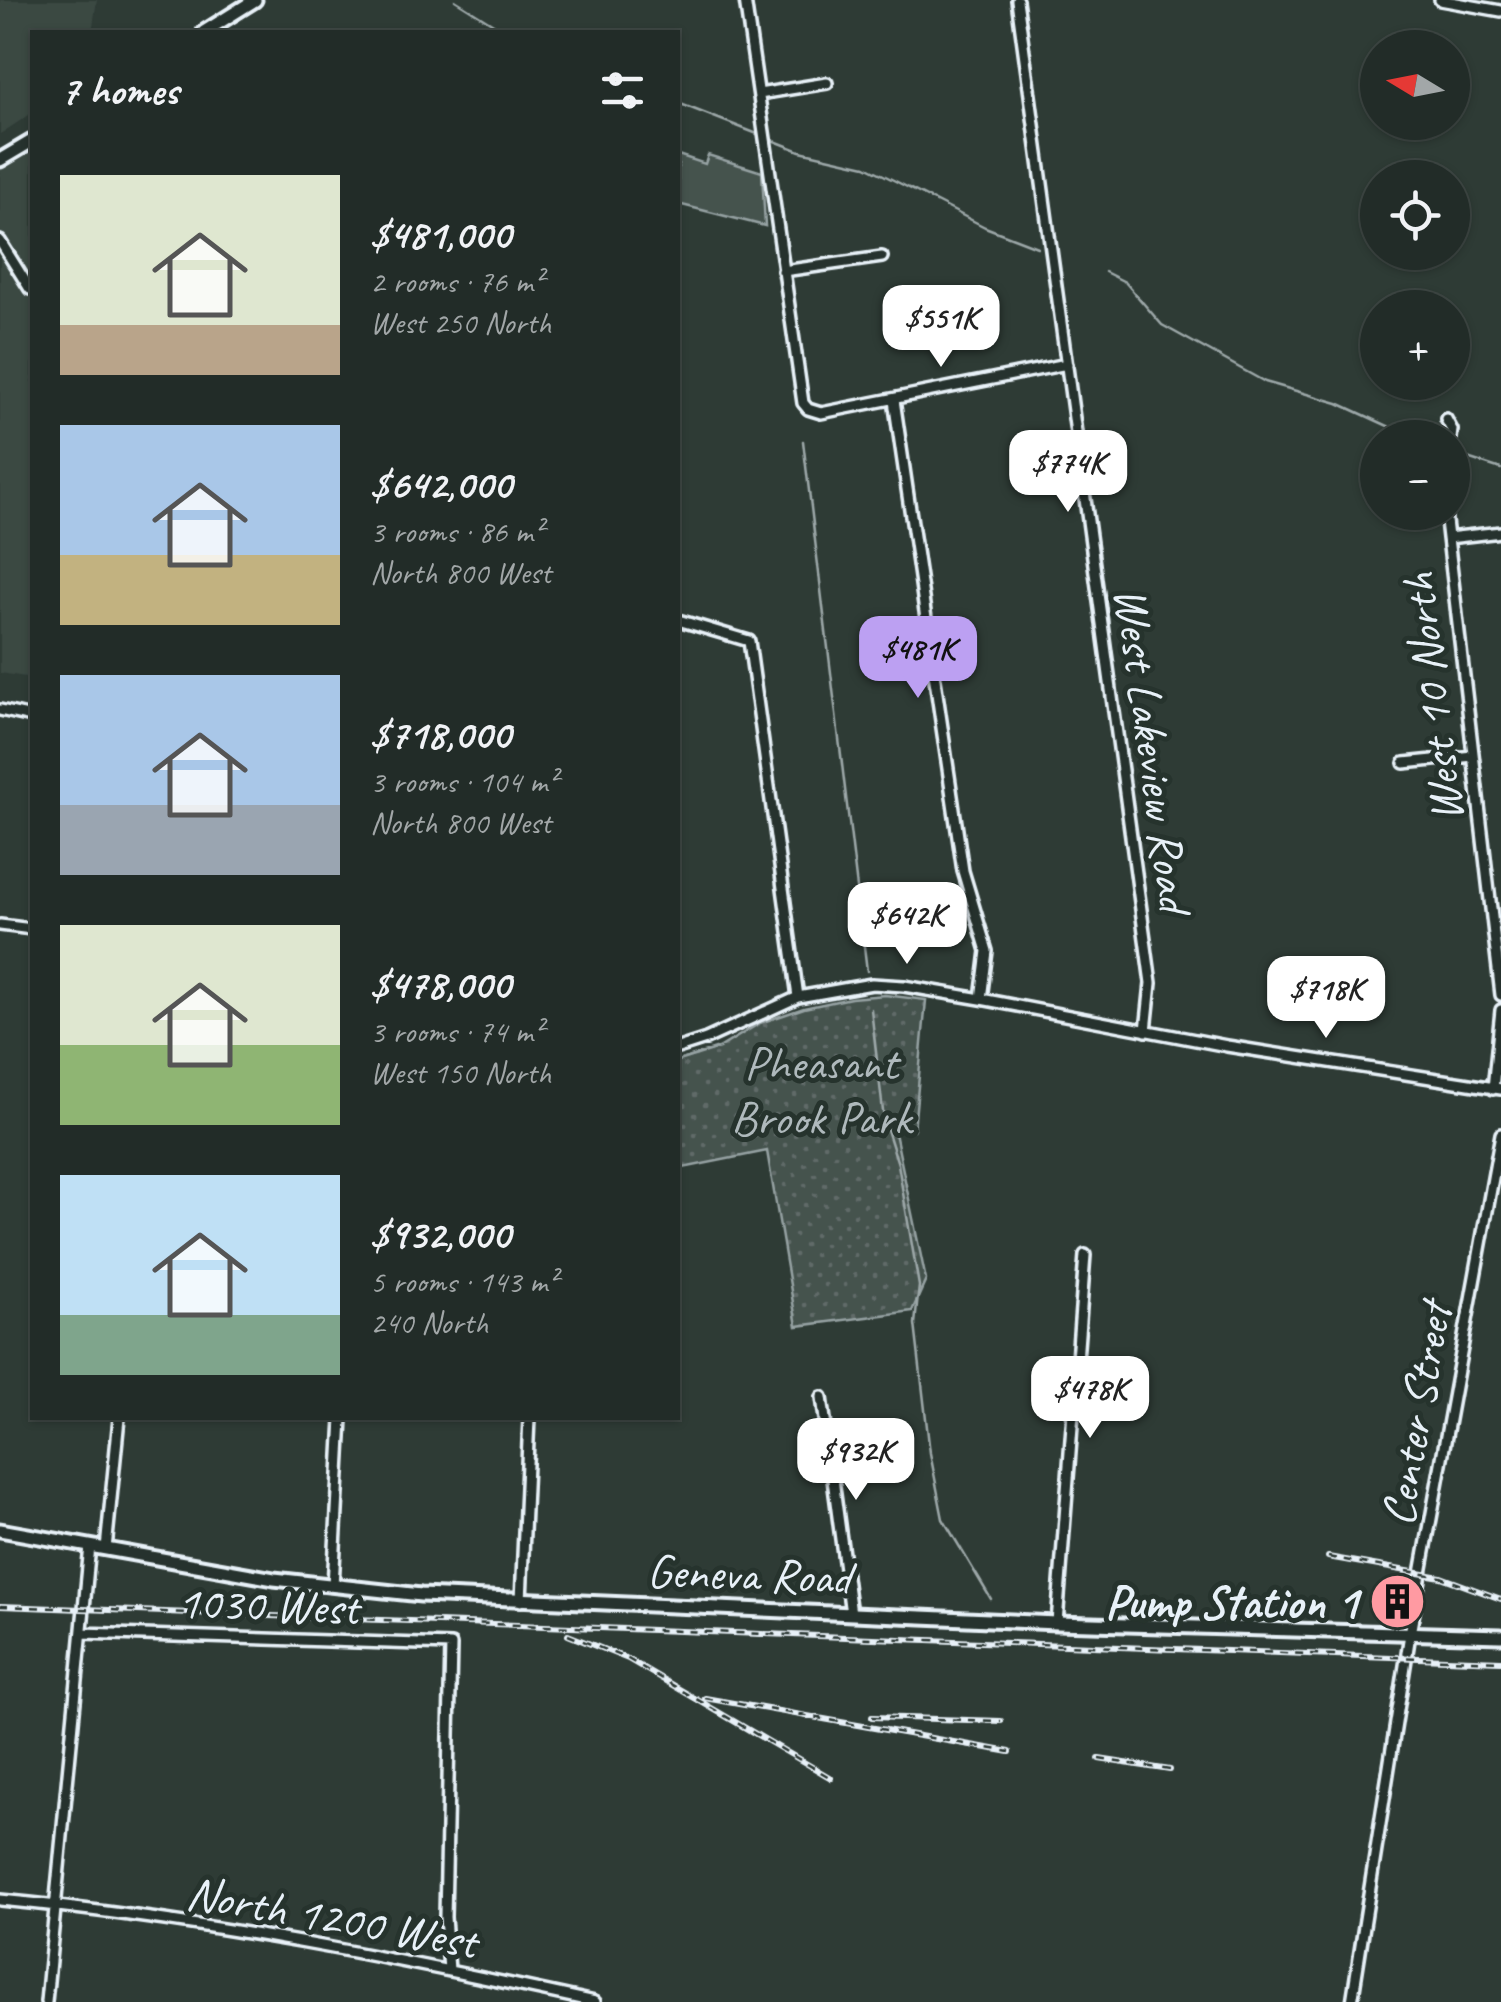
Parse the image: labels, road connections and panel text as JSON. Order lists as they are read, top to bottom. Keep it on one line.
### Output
{"streets":{"main road":["Geneva Road"],"street":["West 10 North","West Lakeview Road","Center Street","1030 West","North 1200 West"]},"crossings":[["Center Street","Geneva Road"],["1030 West","North 1200 West"]],"parks":["Pheasant Brook Park"],"places":{"building":["Pump Station 1"]},"north":"left","page":{"map_buttons":["+","−"],"heading":"7 homes","list":[{"name":"$481,000","note":"2 rooms · 76 m² · West 250 North"},{"name":"$642,000","note":"3 rooms · 86 m² · North 800 West"},{"name":"$718,000","note":"3 rooms · 104 m² · North 800 West"},{"name":"$478,000","note":"3 rooms · 74 m² · West 150 North"},{"name":"$932,000","note":"5 rooms · 143 m² · 240 North"}],"price":["$551K","$774K","$481K","$642K","$718K","$478K","$932K"]}}
